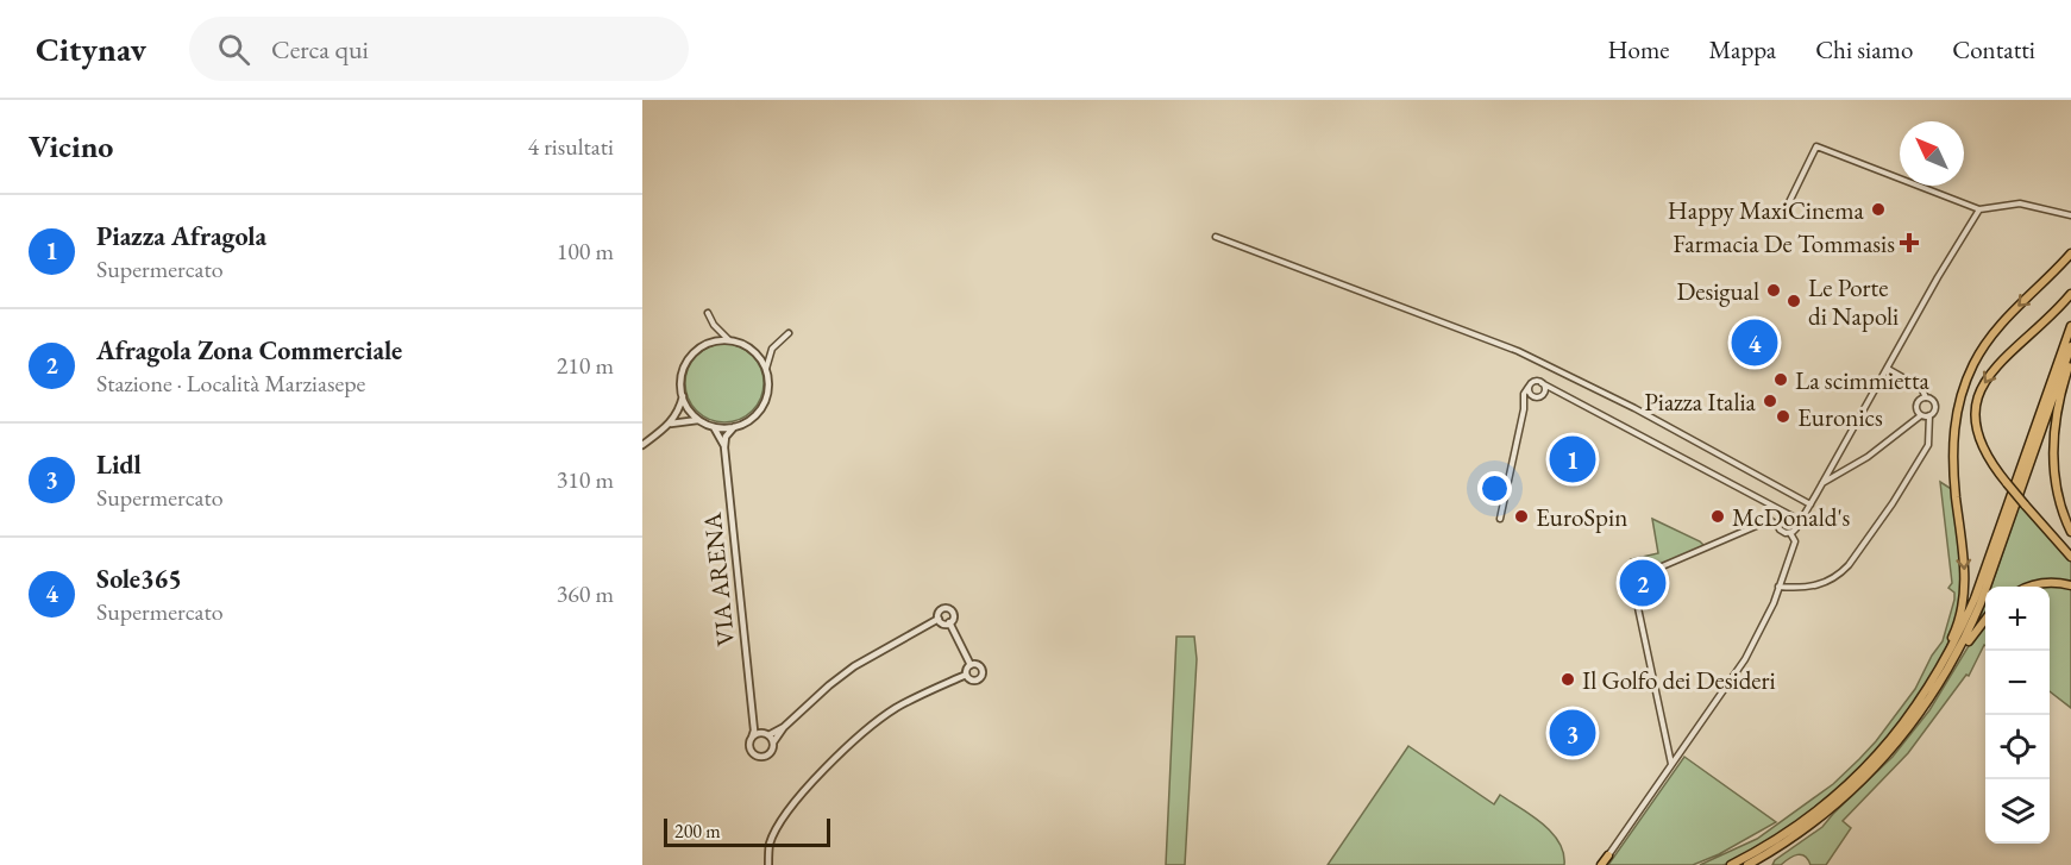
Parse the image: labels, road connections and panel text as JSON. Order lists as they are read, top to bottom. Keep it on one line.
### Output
{"streets":{"street":["VIA ARENA"]},"places":{"other":["Happy MaxiCinema","Desigual","Le Porte di Napoli","La scimmietta","Piazza Italia","Euronics","EuroSpin","McDonald's","Il Golfo dei Desideri"],"health":["Farmacia De Tommasis"]},"scale_bar":"200 m","north":"top left","page":{"header":"Citynav","search":"Cerca qui","nav":["Home","Mappa","Chi siamo","Contatti"],"heading":["Vicino","4 risultati"],"list":[{"mark":"1","name":"Piazza Afragola","note":"Supermercato","value":"100 m"},{"mark":"2","name":"Afragola Zona Commerciale","note":"Stazione · Località Marziasepe","value":"210 m"},{"mark":"3","name":"Lidl","note":"Supermercato","value":"310 m"},{"mark":"4","name":"Sole365","note":"Supermercato","value":"360 m"}],"pins":["4","1","2","3"],"map_buttons":["+","−"],"scale":"200 m"}}
